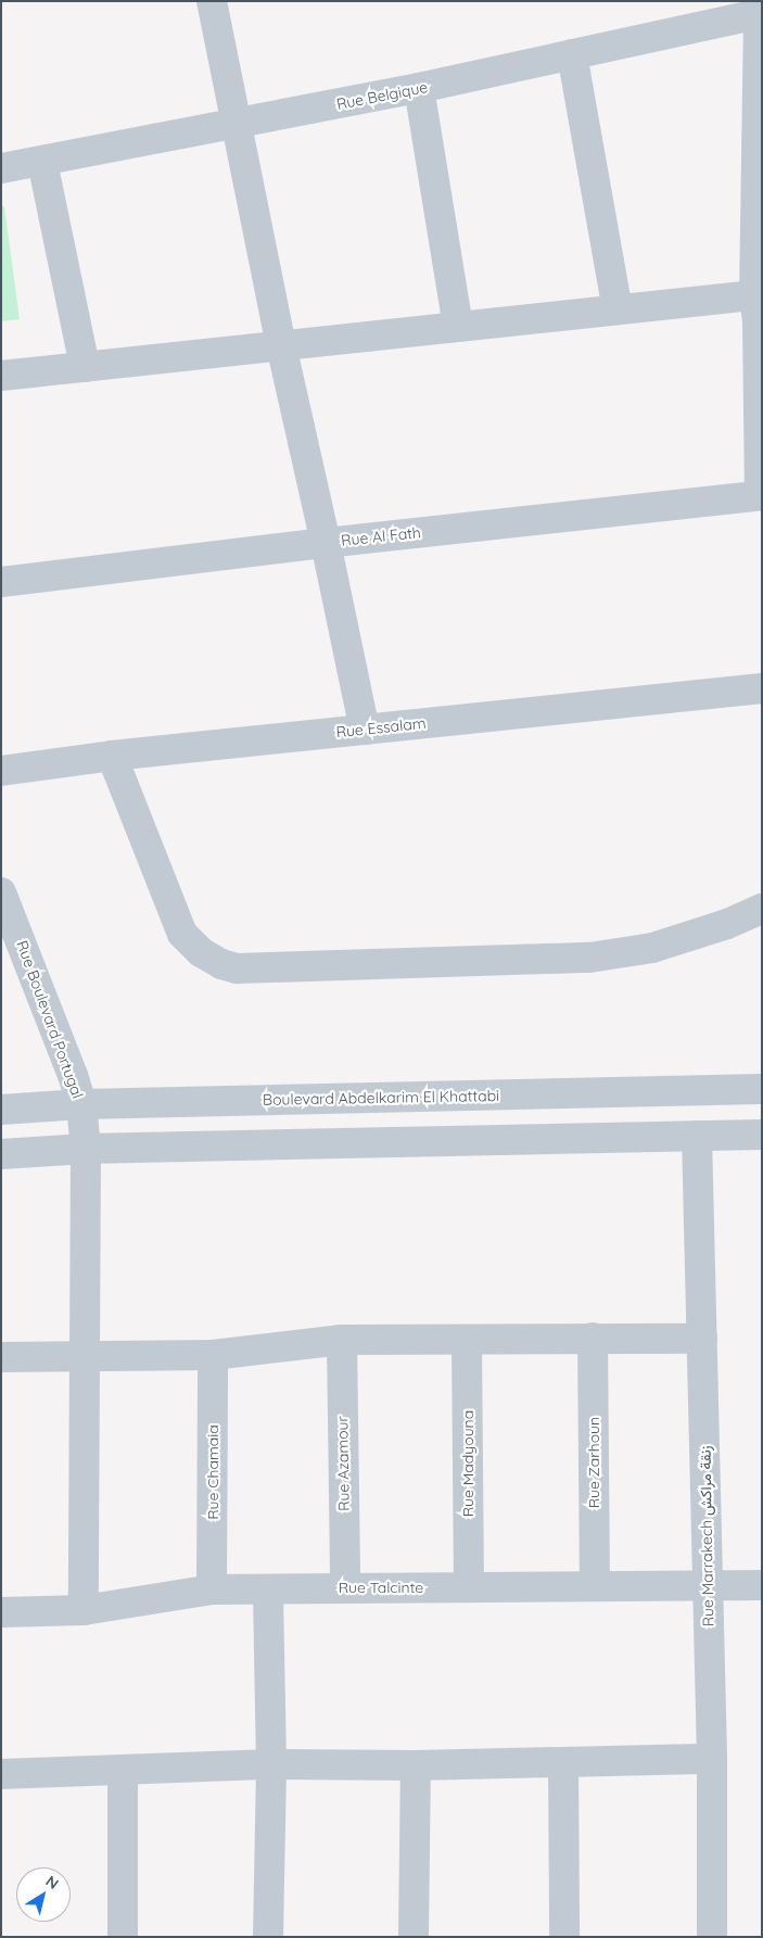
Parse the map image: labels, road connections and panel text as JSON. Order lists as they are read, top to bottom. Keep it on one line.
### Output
{"streets":{"street":["Rue Belgique","Rue Al Fath","Rue Essalam","Rue Boulevard Portugal","Boulevard Abdelkarim El Khattabi","Rue Zarhoun","Rue Azamour","Rue Madyouna","Rue Chamaia","Rue Marrakech زنقة مراكش","Rue Talcinte"]},"crossings":[["Rue Boulevard Portugal","Boulevard Abdelkarim El Khattabi"],["Rue Boulevard Portugal","Rue Talcinte"],["Rue Zarhoun","Rue Talcinte"],["Rue Azamour","Rue Talcinte"],["Rue Madyouna","Rue Talcinte"],["Rue Chamaia","Rue Talcinte"],["Rue Marrakech زنقة مراكش","Rue Talcinte"]],"north":"top right"}
